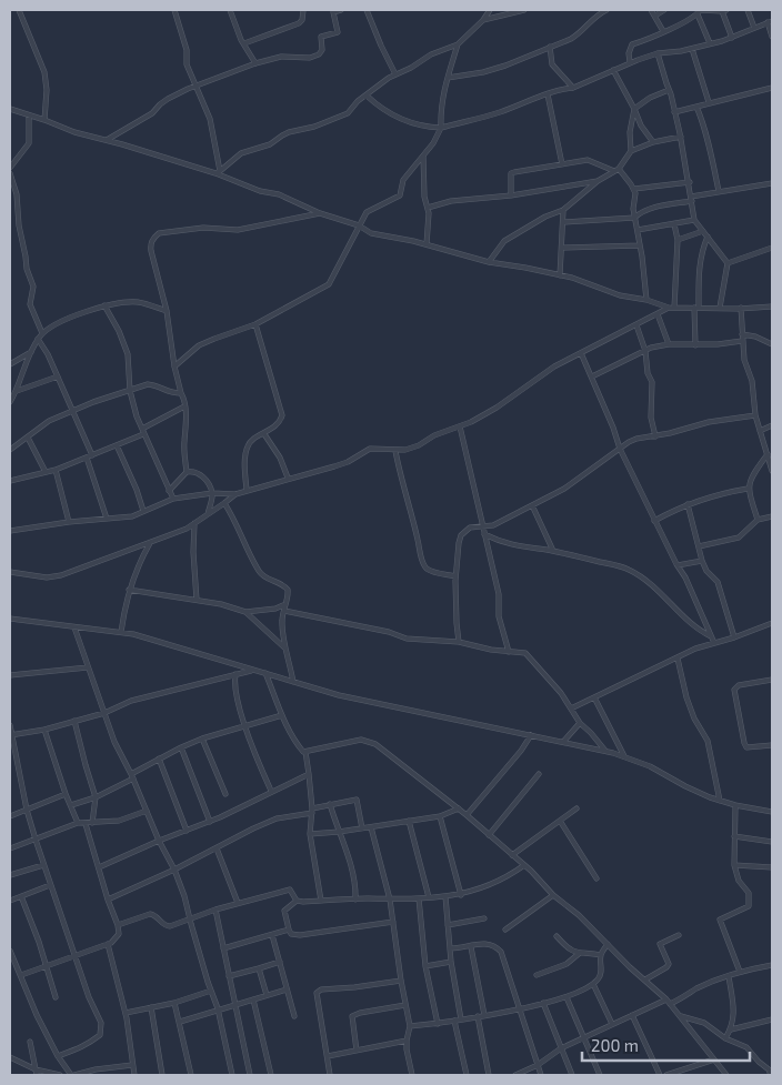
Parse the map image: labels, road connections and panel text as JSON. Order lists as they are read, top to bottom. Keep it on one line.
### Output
{"scale_bar":"200 m"}
